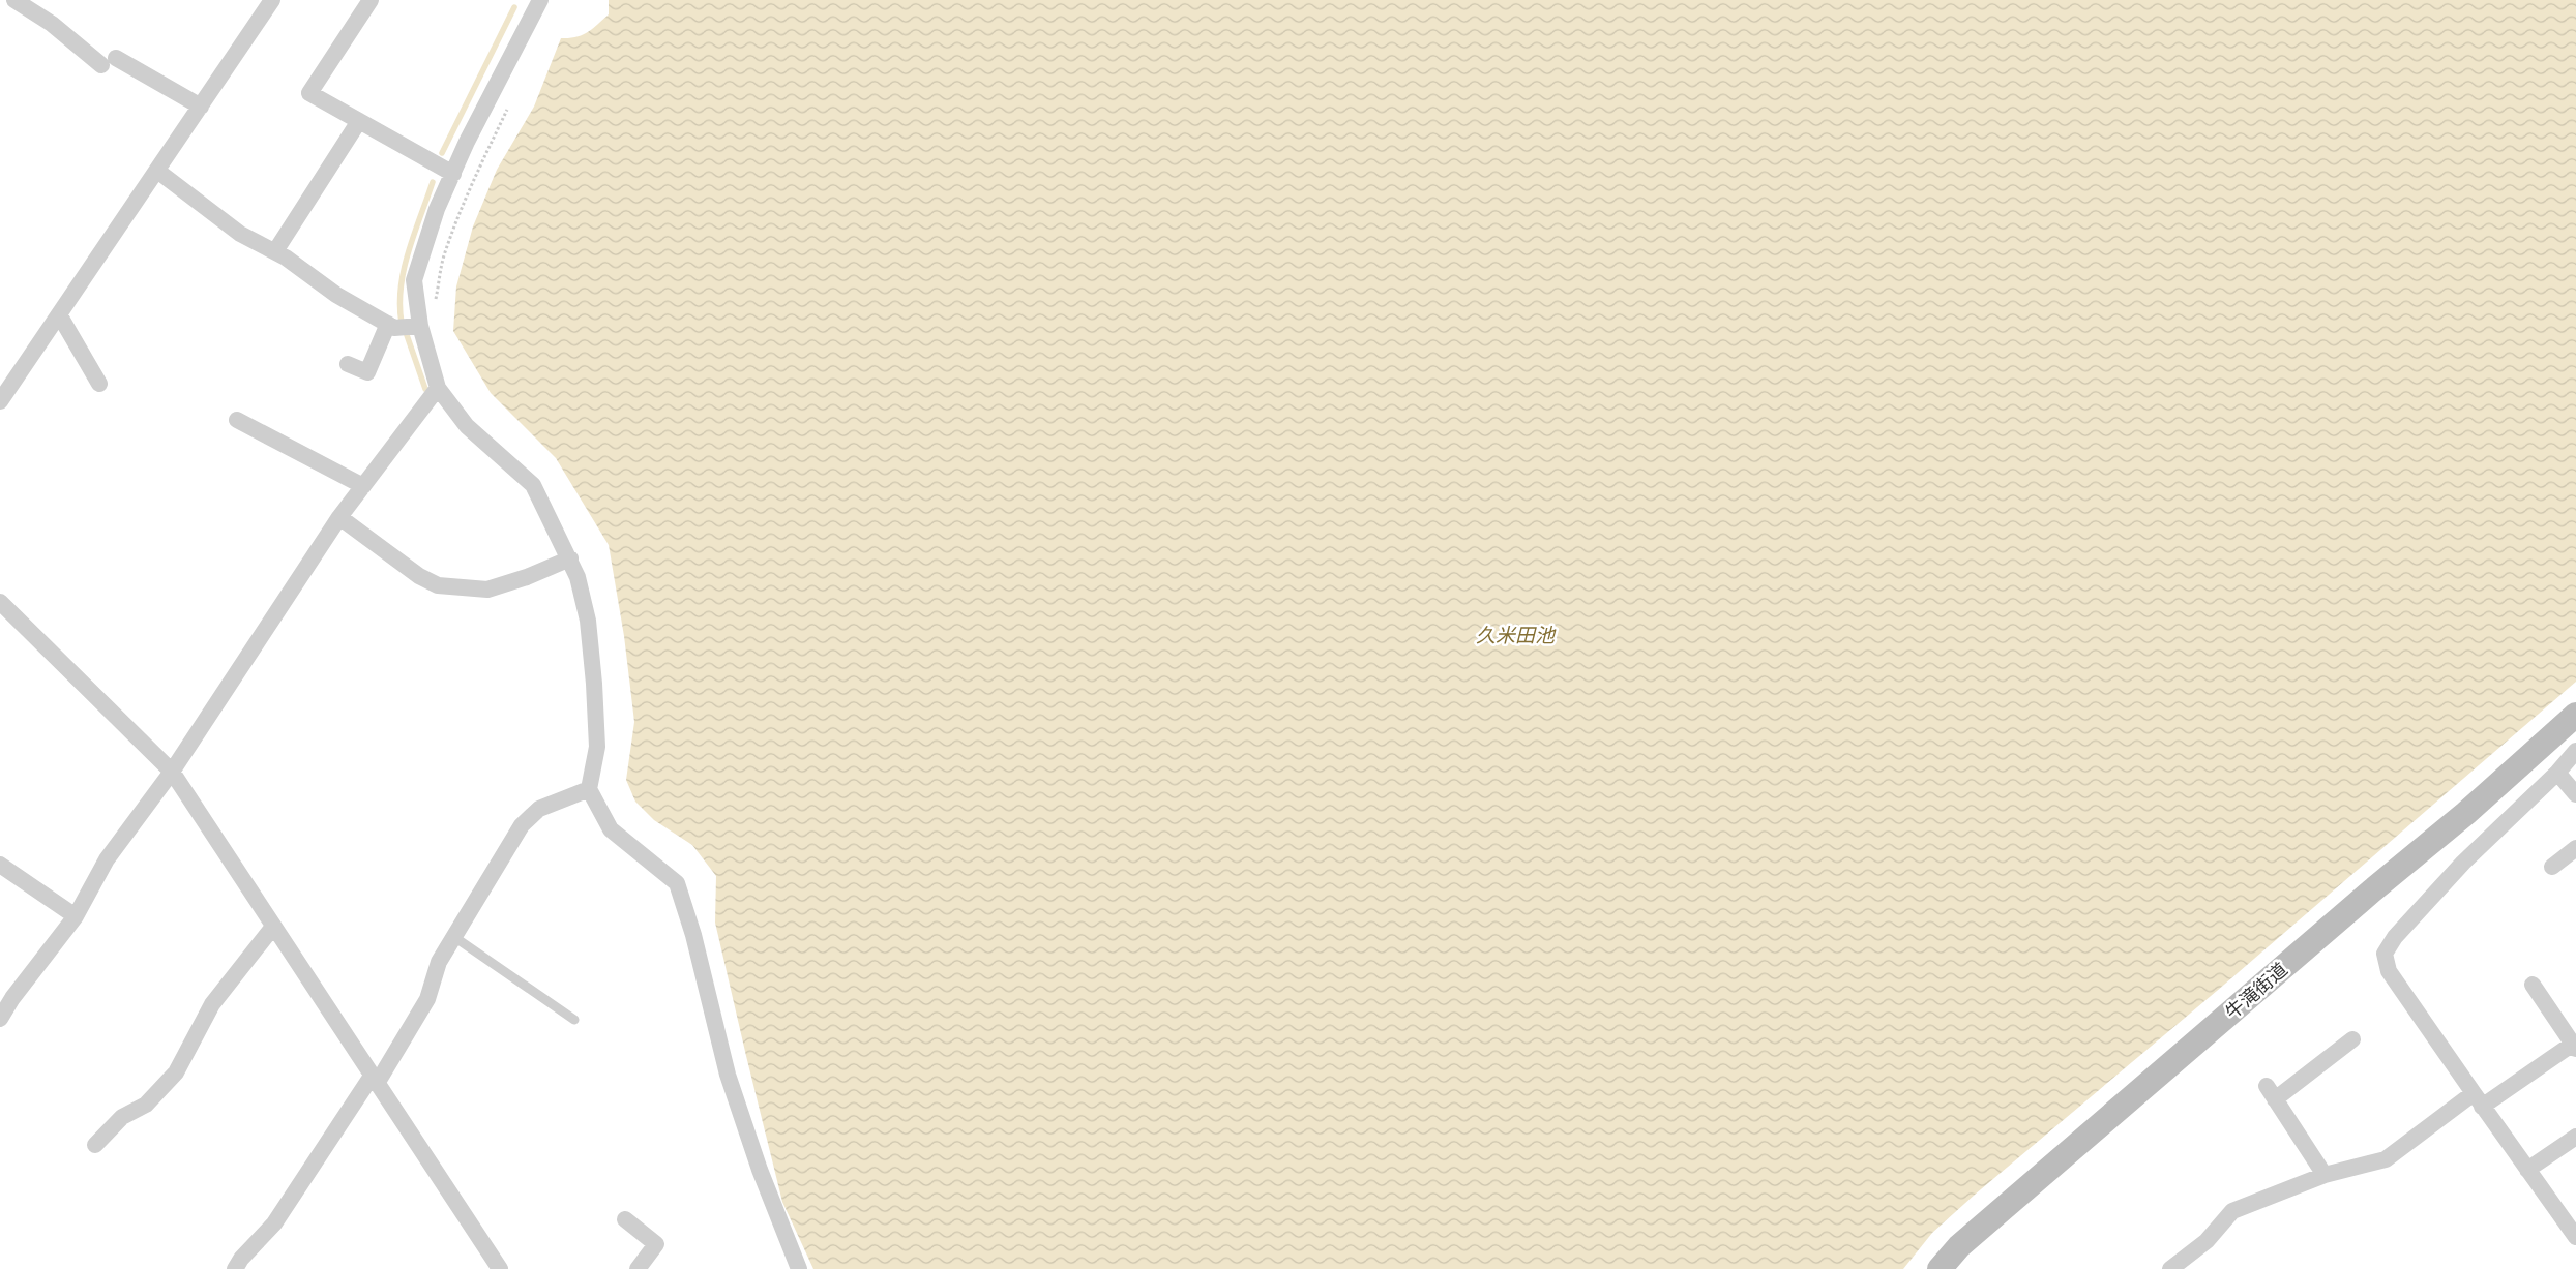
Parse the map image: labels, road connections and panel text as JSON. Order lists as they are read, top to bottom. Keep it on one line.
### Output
{"streets":{"street":["牛滝街道"]},"water":["久米田池"]}
